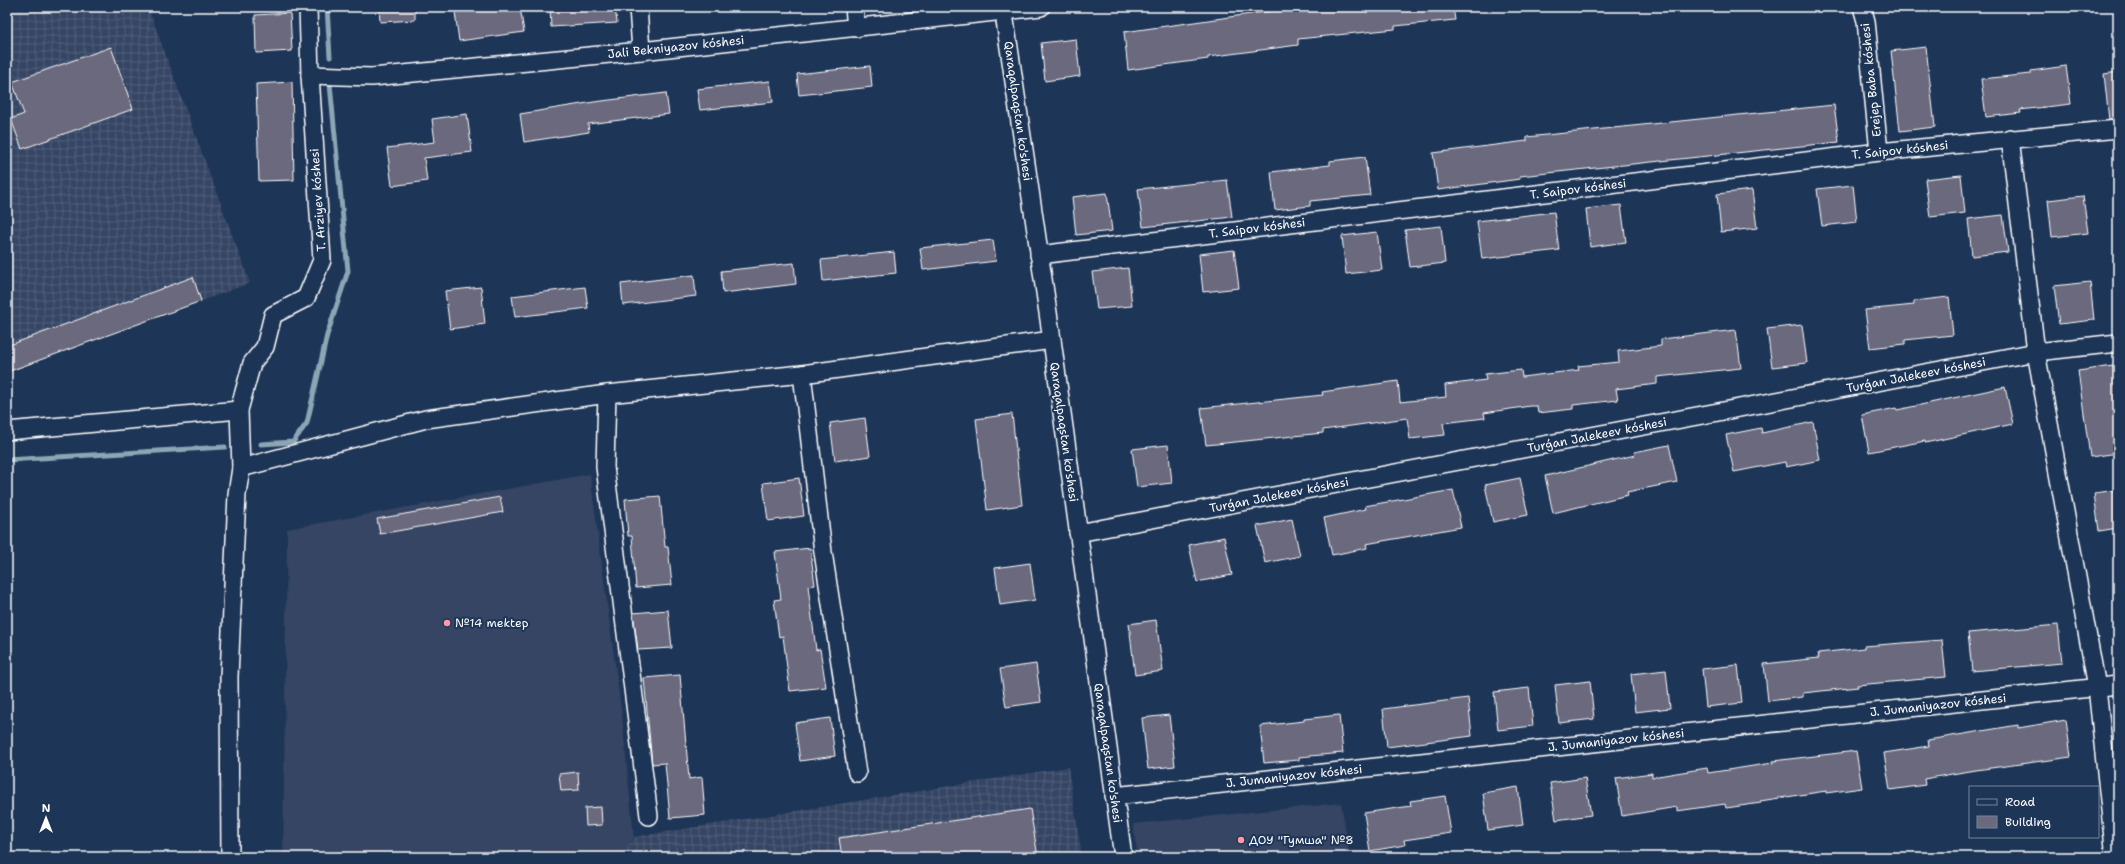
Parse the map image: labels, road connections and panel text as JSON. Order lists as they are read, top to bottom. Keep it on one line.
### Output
{"streets":{"street":["Jali Bekniyazov kóshesi","Erejep Baba kóshesi","Qaraqalpaqstan ko'shesi","T. Saipov kóshesi","T. Arziyev kóshesi","Turǵan Jalekeev kóshesi","J. Jumaniyazov kóshesi"]},"crossings":[["Jali Bekniyazov kóshesi","Qaraqalpaqstan ko'shesi"],["Jali Bekniyazov kóshesi","T. Arziyev kóshesi"],["Erejep Baba kóshesi","T. Saipov kóshesi"],["Qaraqalpaqstan ko'shesi","T. Saipov kóshesi"],["Qaraqalpaqstan ko'shesi","Turǵan Jalekeev kóshesi"],["Qaraqalpaqstan ko'shesi","J. Jumaniyazov kóshesi"]],"places":["№14 mektep","ДОУ \"Гумша\" №8"],"legend":["Road","Building"],"north":"top"}
